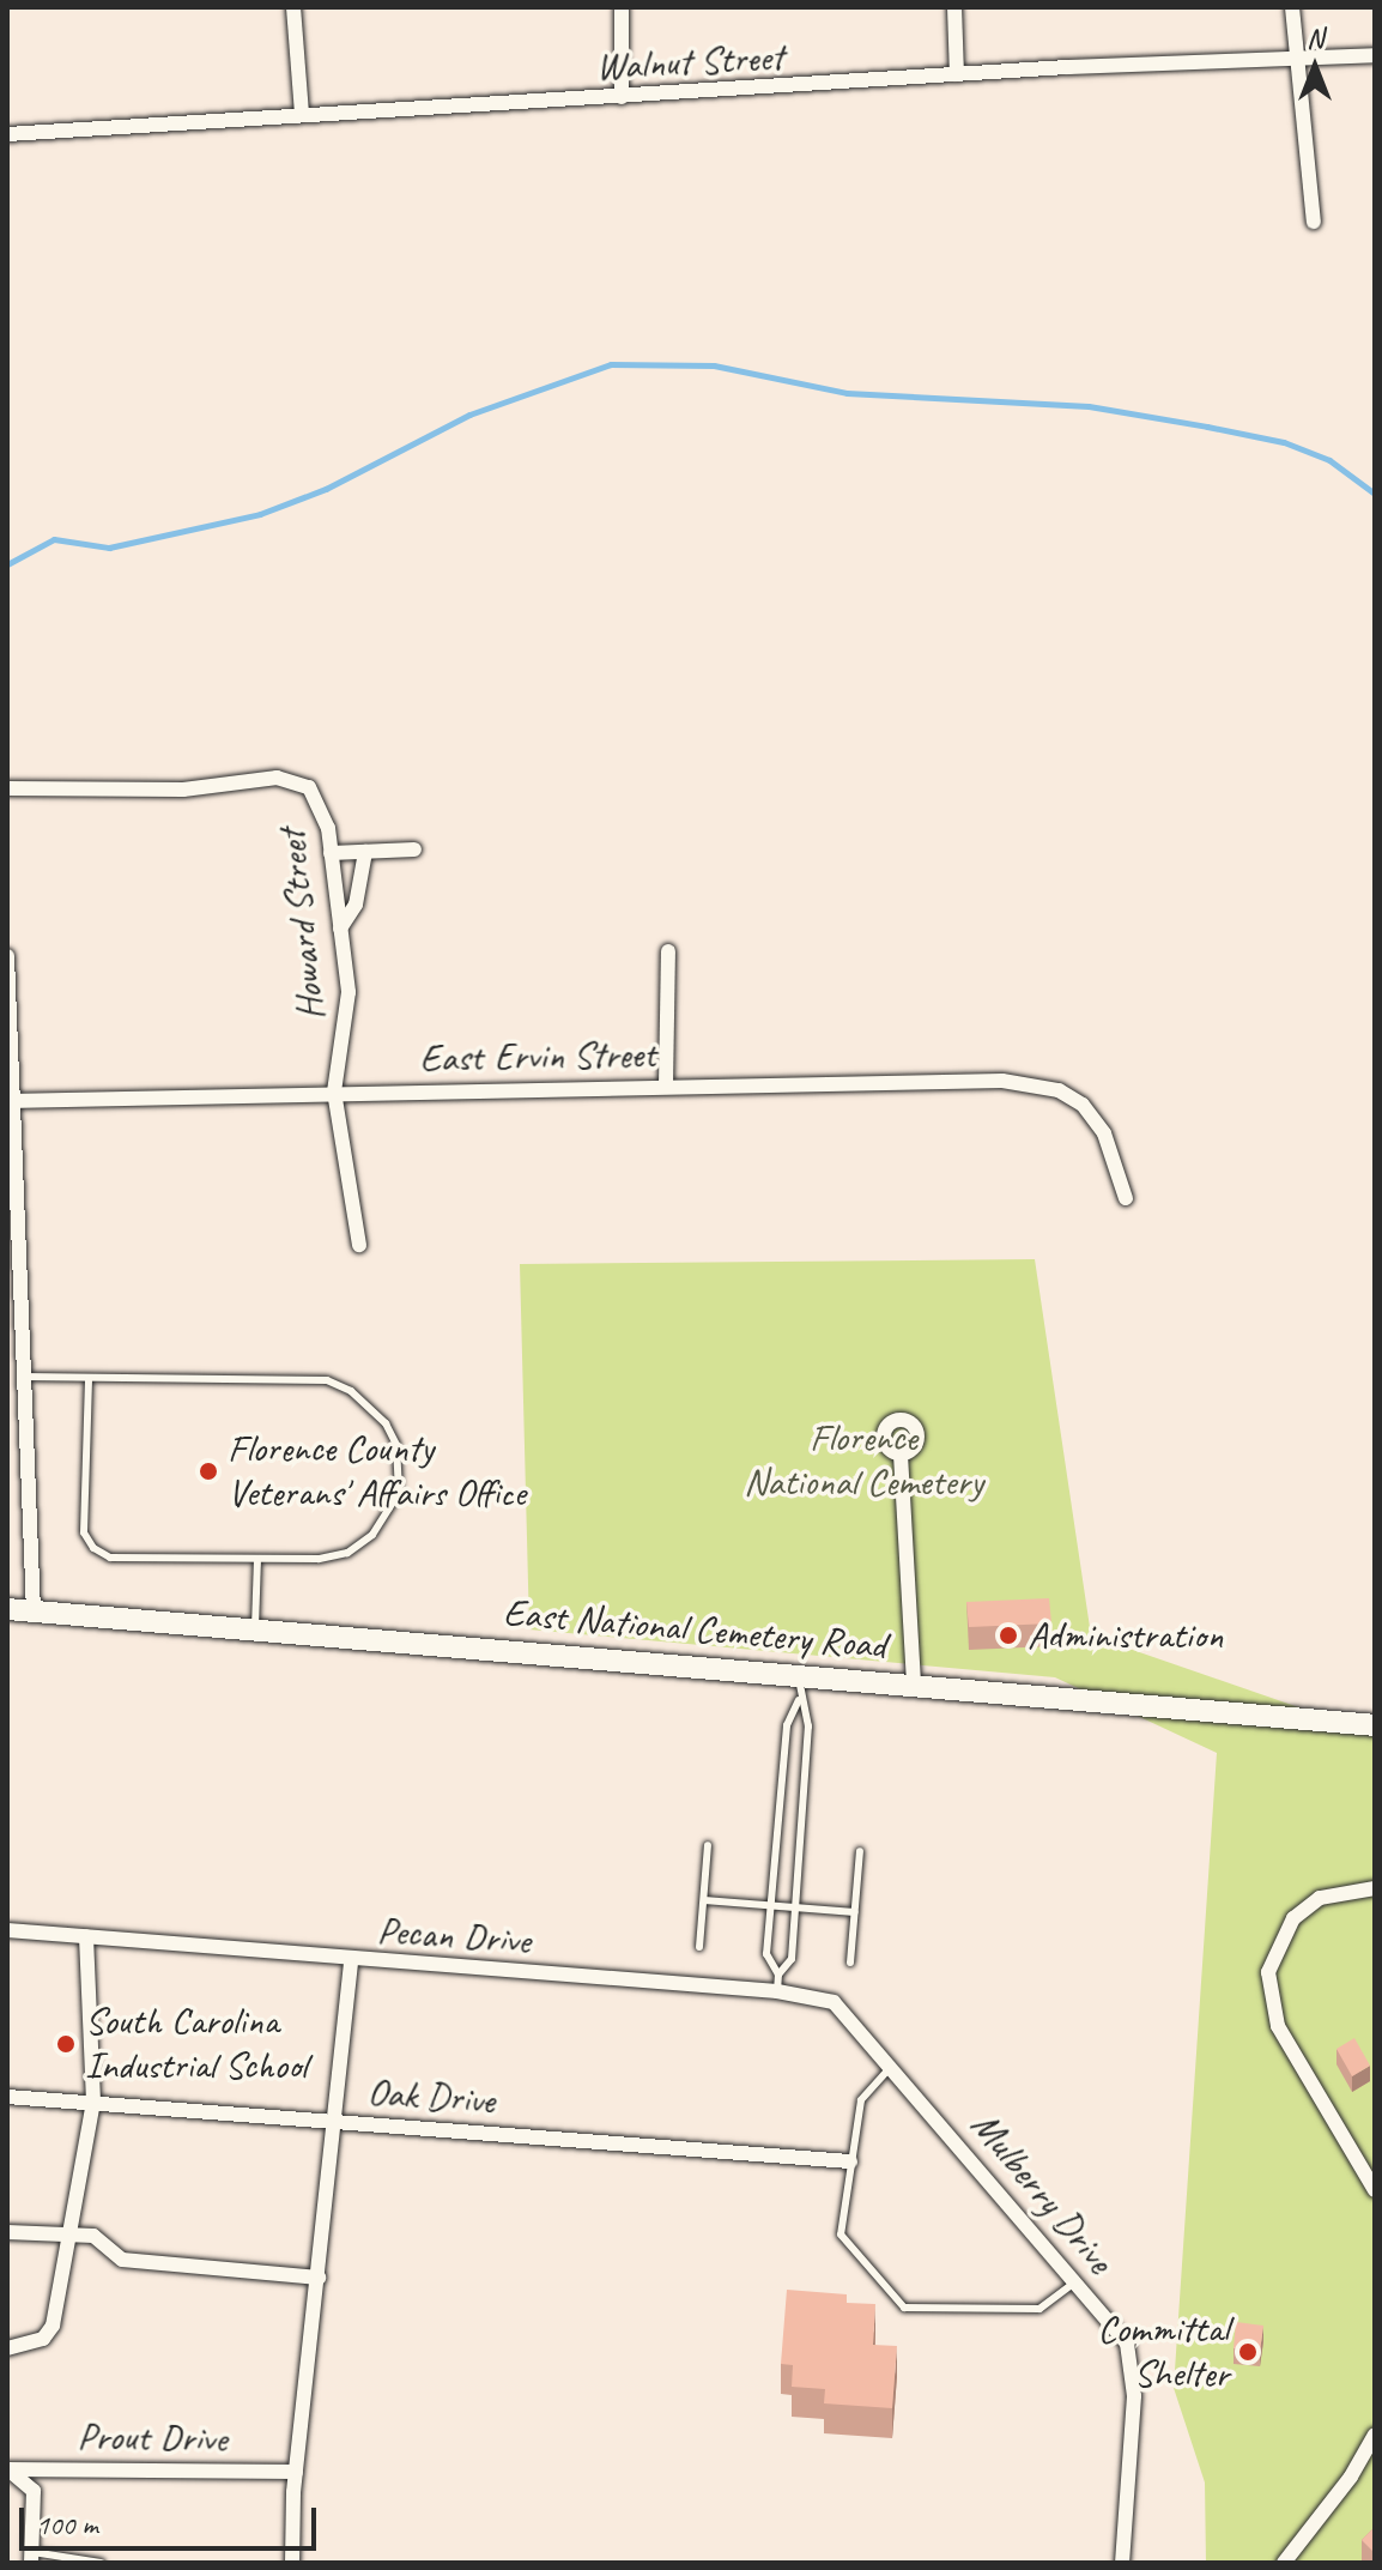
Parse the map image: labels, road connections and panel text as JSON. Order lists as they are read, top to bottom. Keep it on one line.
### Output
{"streets":{"street":["Walnut Street","Howard Street","East Ervin Street","East National Cemetery Road","Pecan Drive","Oak Drive","Mulberry Drive","Prout Drive"]},"crossings":[["Howard Street","East Ervin Street"],["Pecan Drive","Mulberry Drive"]],"parks":["Florence National Cemetery"],"places":["Florence County Veterans' Affairs Office","Administration","South Carolina Industrial School","Committal Shelter"],"scale_bar":"100 m","north":"top"}
